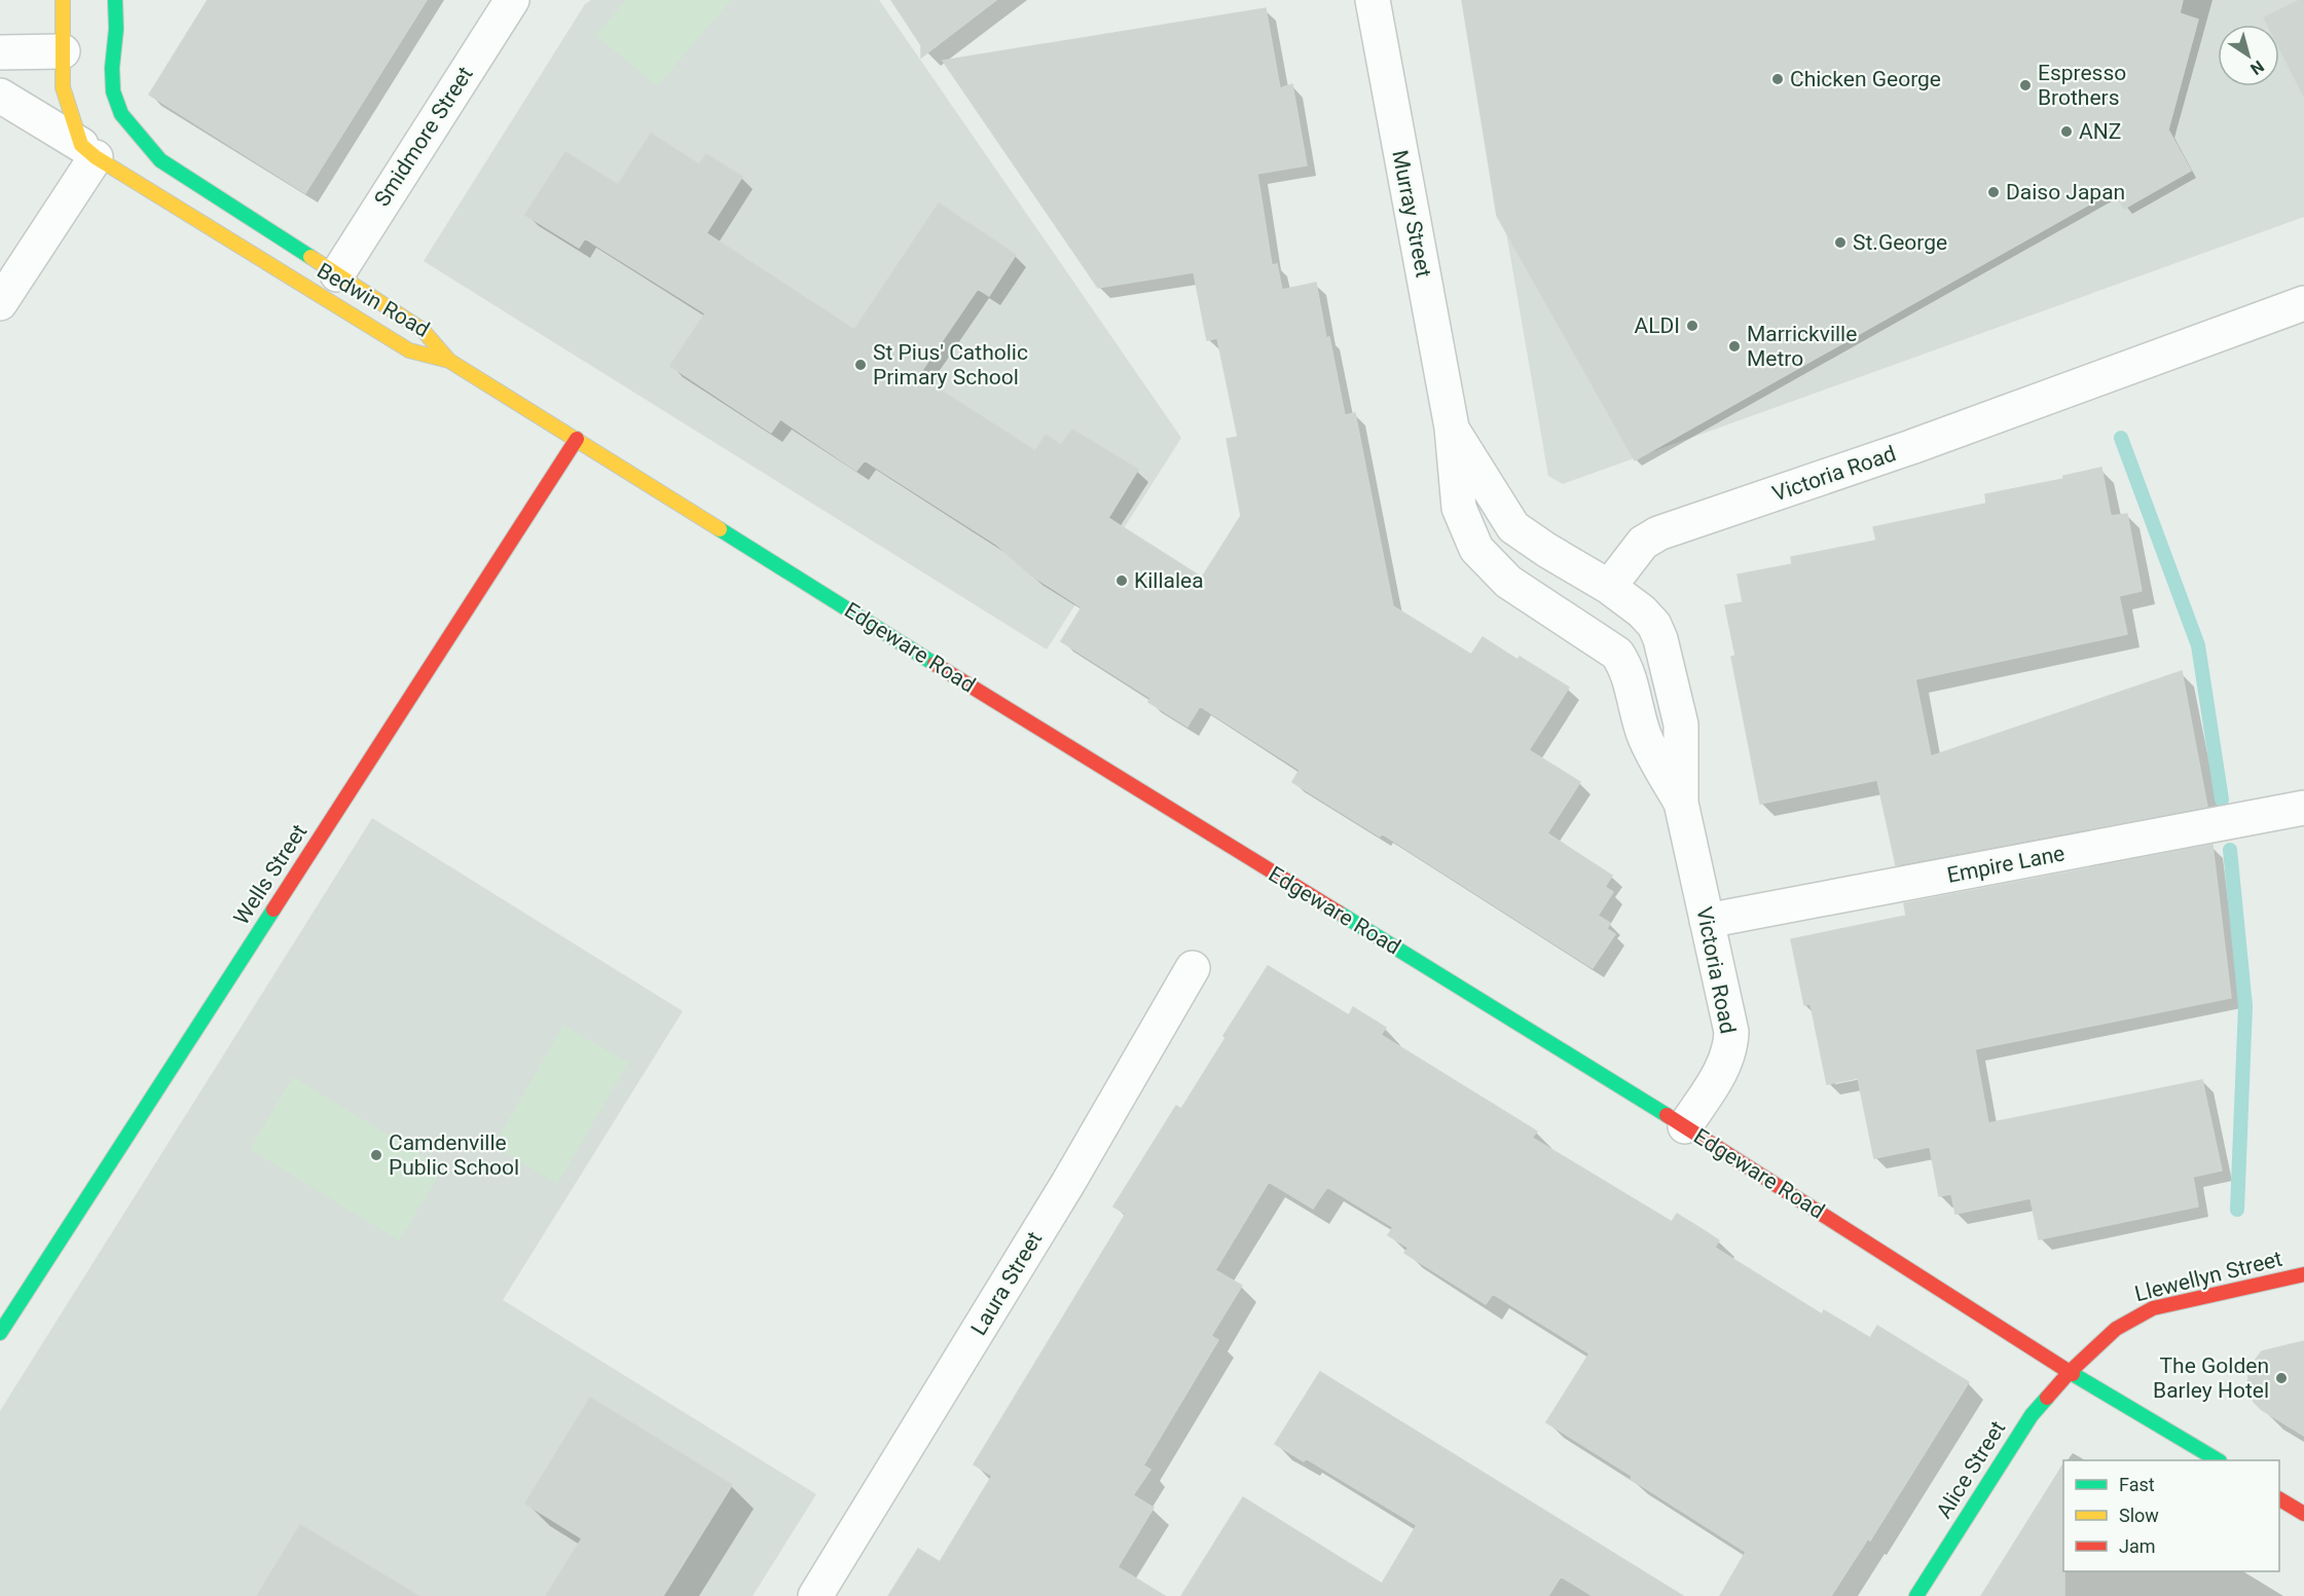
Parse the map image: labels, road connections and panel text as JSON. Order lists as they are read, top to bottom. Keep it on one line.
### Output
{"streets":{"main road":["Bedwin Road","Edgeware Road","Wells Street","Llewellyn Street","Alice Street"],"street":["Smidmore Street","Murray Street","Victoria Road","Empire Lane","Laura Street"]},"crossings":[["Smidmore Street","Bedwin Road"],["Murray Street","Victoria Road"],["Bedwin Road","Edgeware Road"],["Victoria Road","Edgeware Road"],["Victoria Road","Empire Lane"],["Edgeware Road","Wells Street"],["Edgeware Road","Llewellyn Street"],["Edgeware Road","Alice Street"],["Llewellyn Street","Alice Street"]],"places":["Chicken George","Espresso Brothers","ANZ","Daiso Japan","St.George","ALDI","Marrickville Metro","St Pius' Catholic Primary School","Killalea","Camdenville Public School","The Golden Barley Hotel"],"legend":["Fast","Slow","Jam"],"north":"bottom right"}
